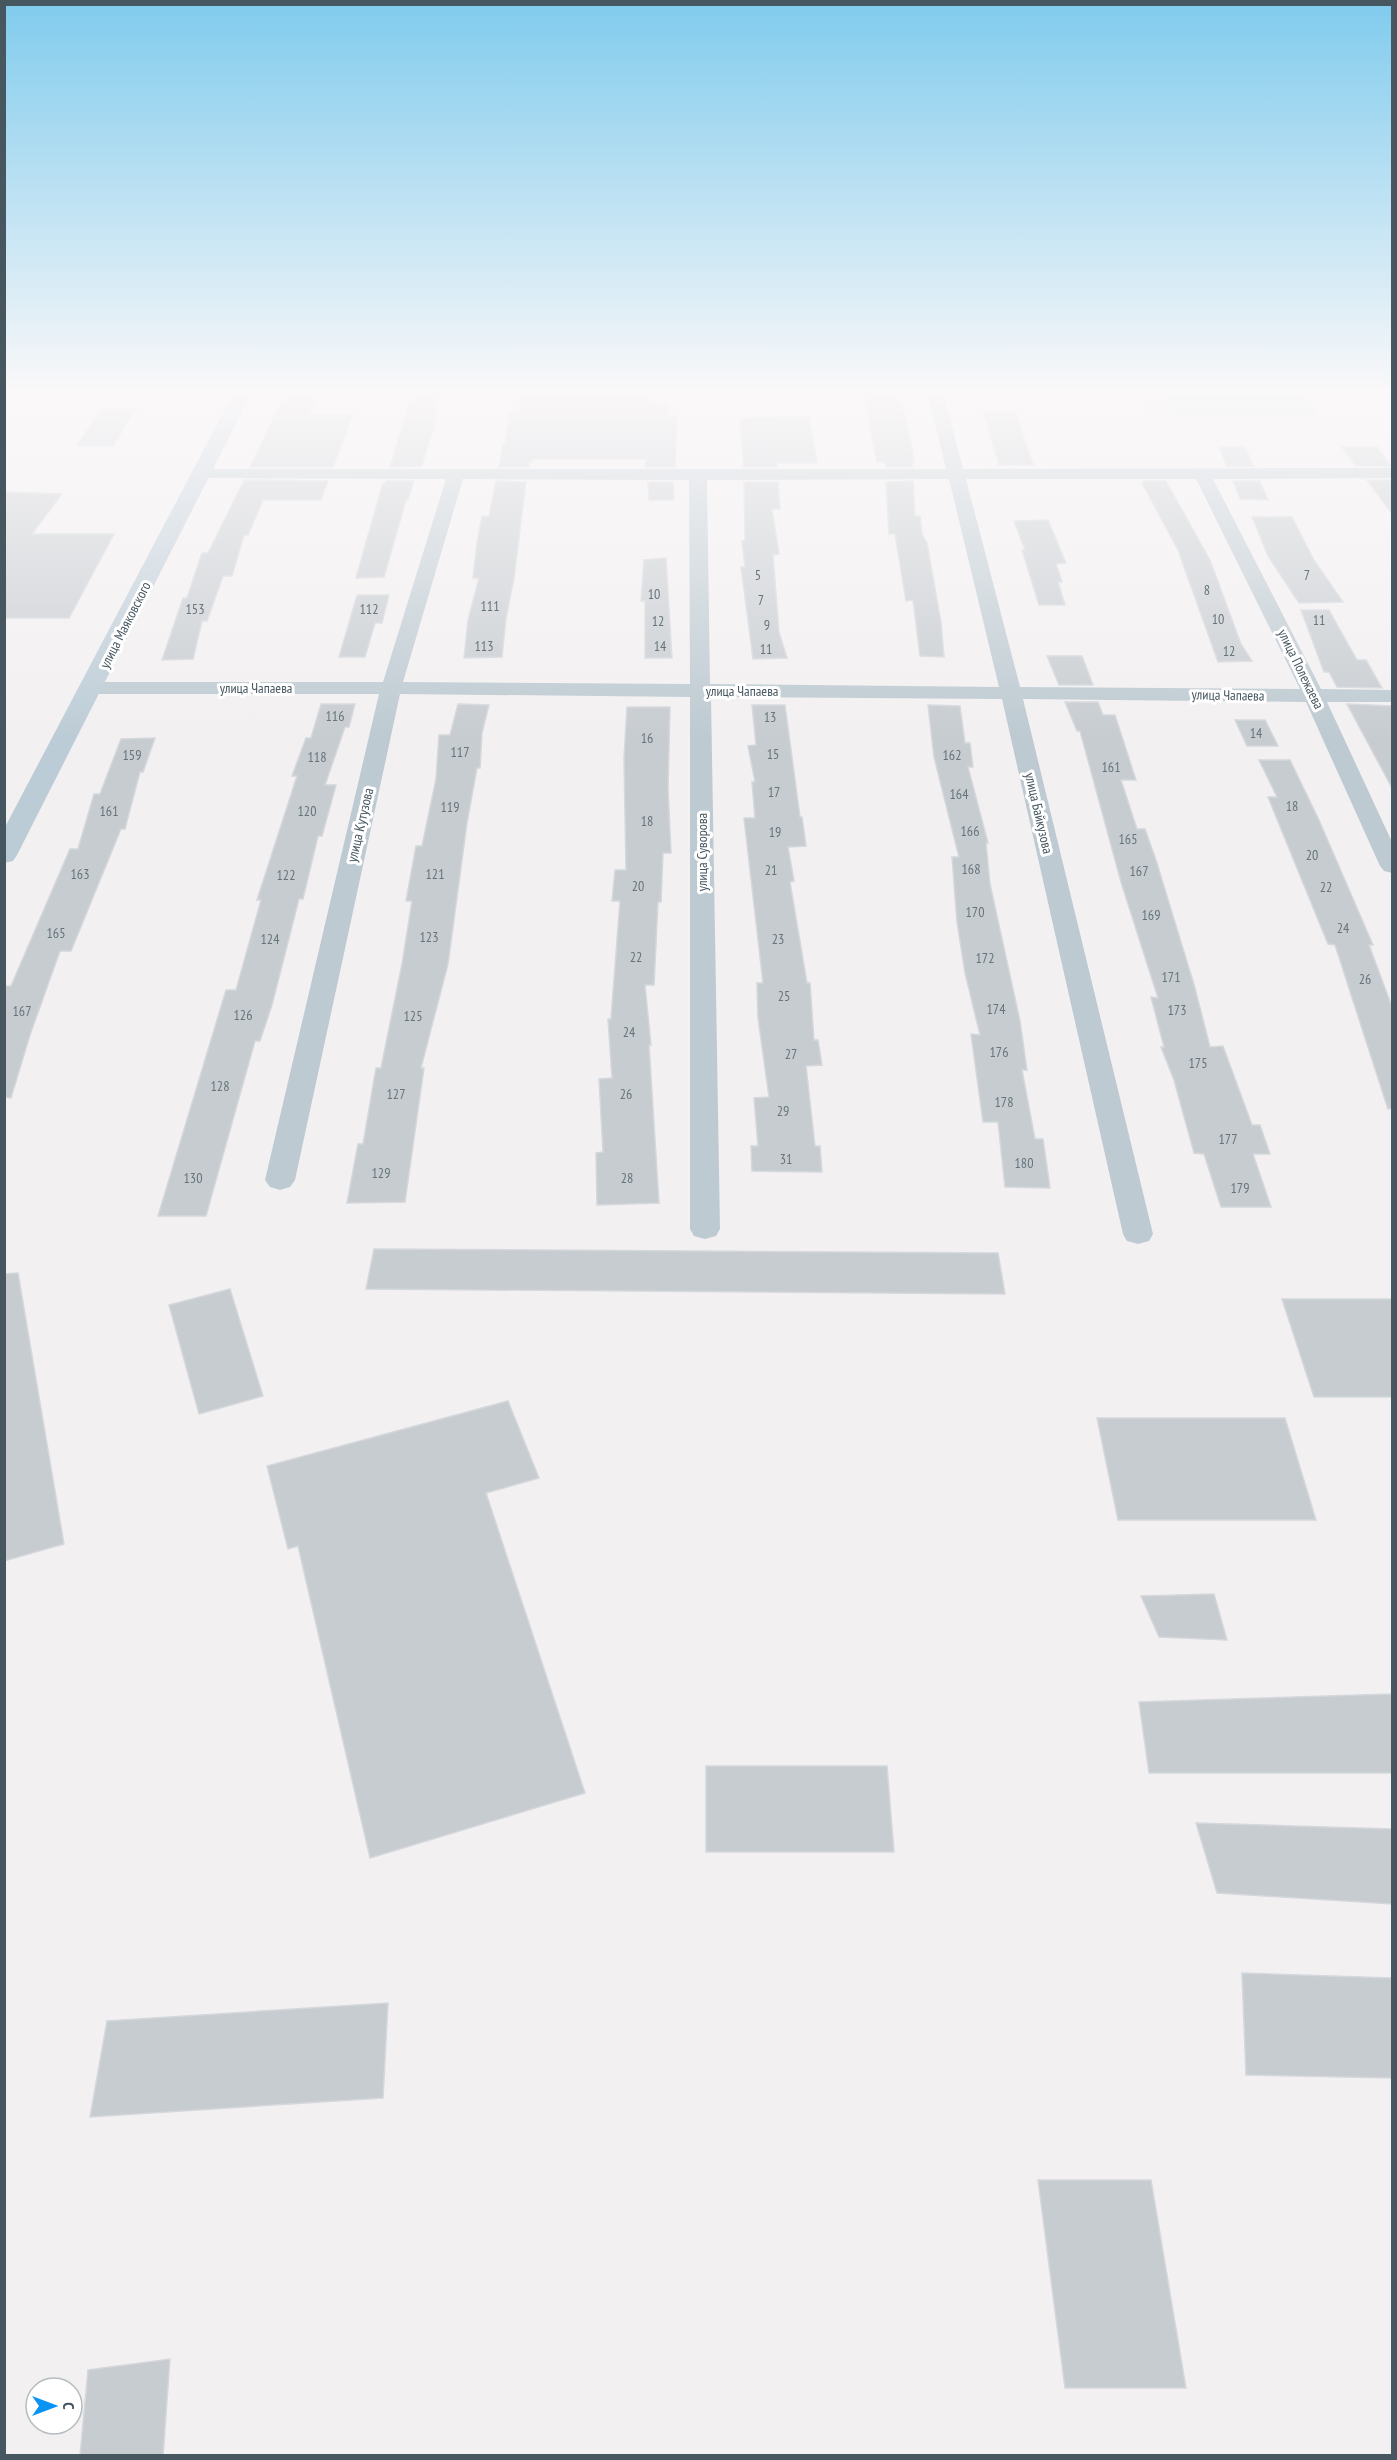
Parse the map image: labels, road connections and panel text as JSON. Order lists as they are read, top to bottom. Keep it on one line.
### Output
{"streets":{"main road":["улица Маяковского"],"street":["улица Полежаева","улица Чапаева","улица Байкузова","улица Кутузова","улица Суворова"]},"crossings":[["улица Маяковского","улица Чапаева"],["улица Полежаева","улица Чапаева"],["улица Чапаева","улица Байкузова"],["улица Чапаева","улица Кутузова"],["улица Чапаева","улица Суворова"]],"house_numbers":["5","7","8","10","7","111","153","112","10","11","12","9","113","14","11","12","116","13","14","16","117","15","159","162","118","161","17","164","18","119","161","120","18","166","19","165","20","168","21","167","163","121","122","20","22","170","169","24","165","123","124","23","22","172","171","26","25","174","173","167","126","125","24","176","27","175","128","127","26","178","29","177","31","180","129","130","28","179"],"north":"right"}
